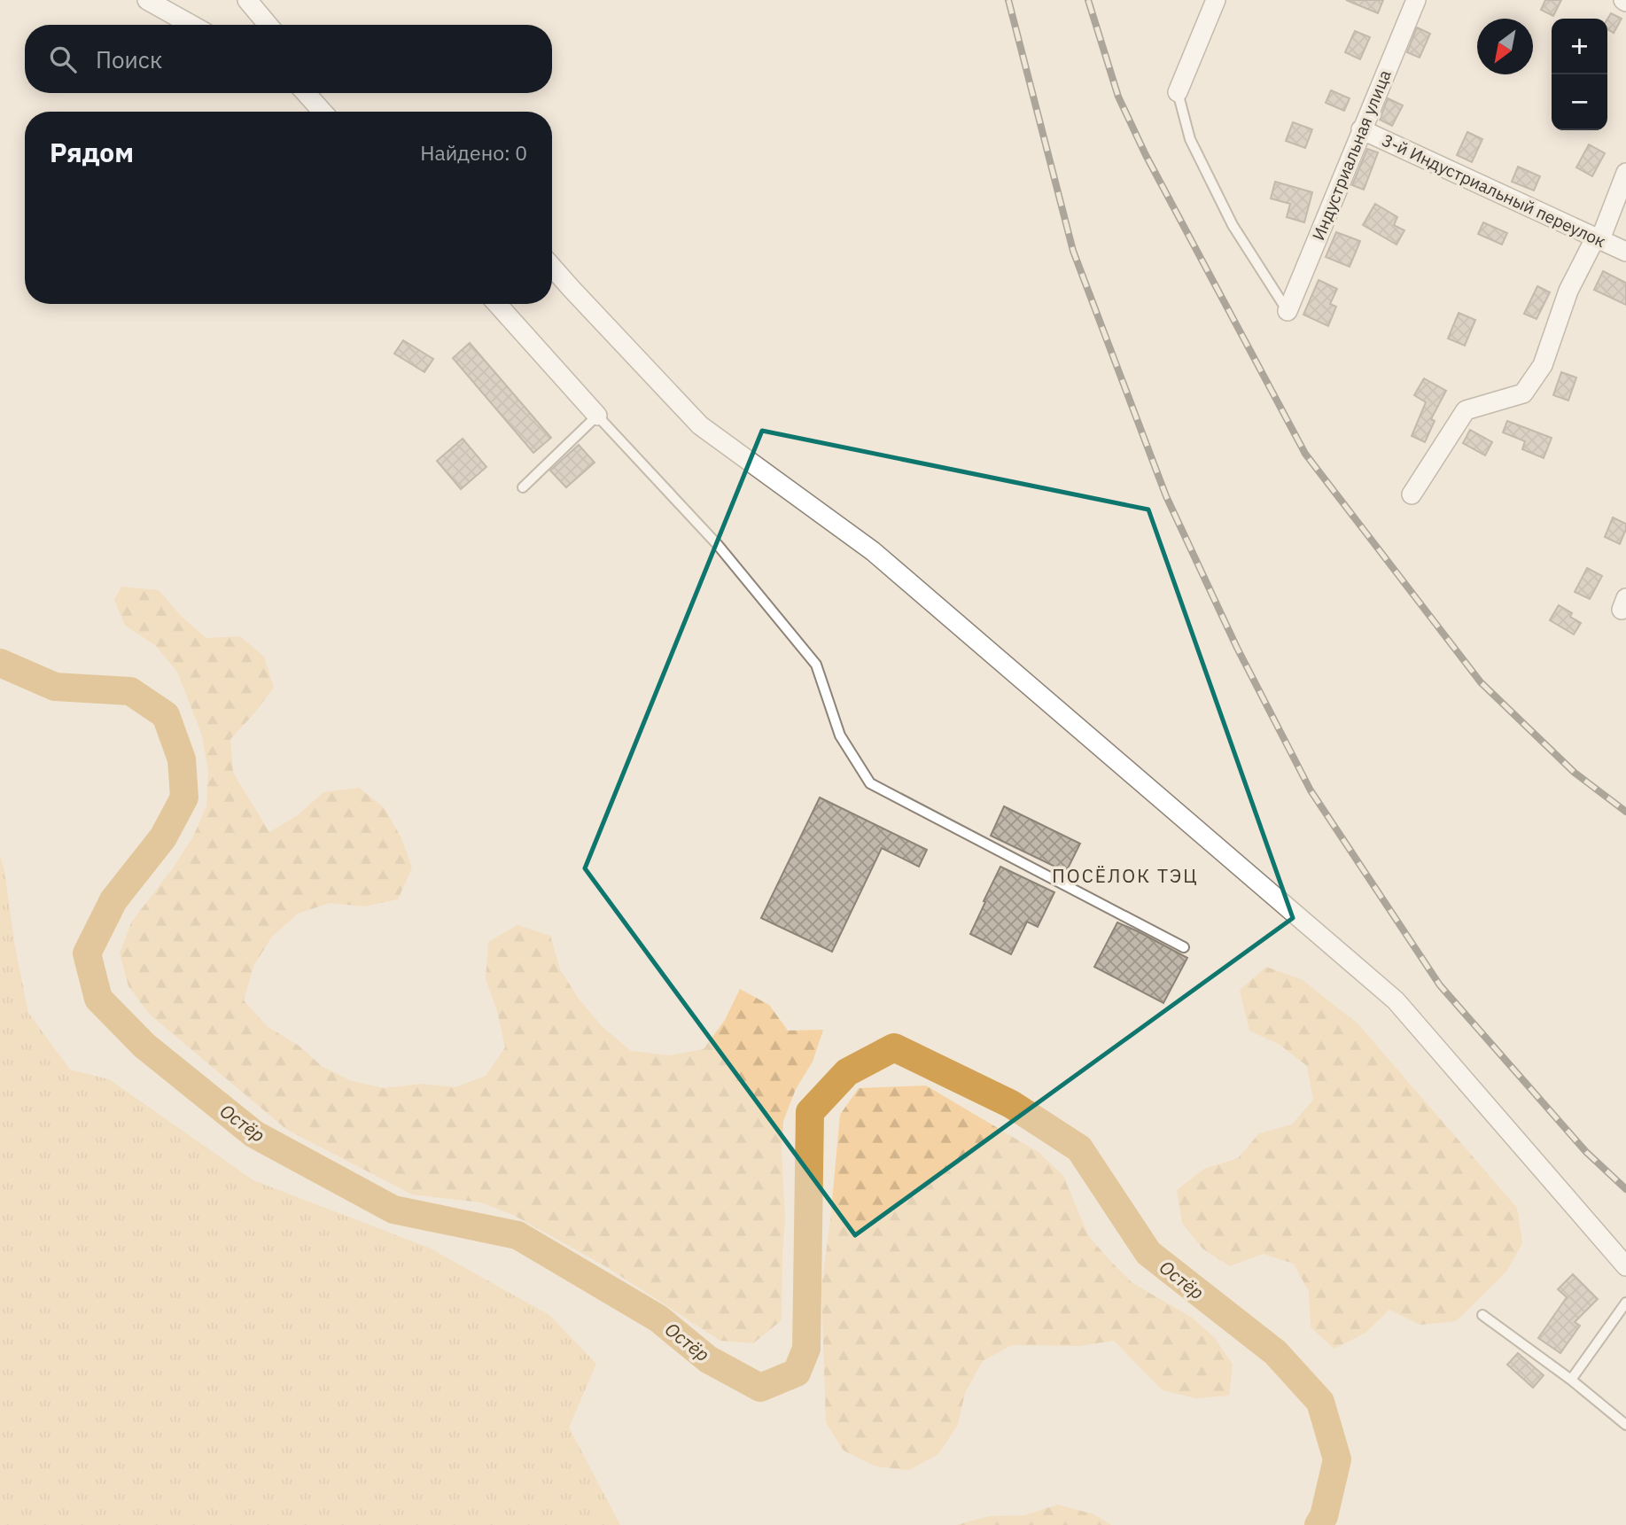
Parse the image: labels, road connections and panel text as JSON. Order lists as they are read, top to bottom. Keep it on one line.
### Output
{"streets":{"street":["Индустриальная улица","3-й Индустриальный переулок"]},"crossings":[["Индустриальная улица","3-й Индустриальный переулок"]],"districts":["ПОСЁЛОК ТЭЦ"],"water":["Остёр"],"north":"bottom left","page":{"map_buttons":["+","−"],"search":"Поиск","heading":["Рядом","Найдено: 0"]}}
